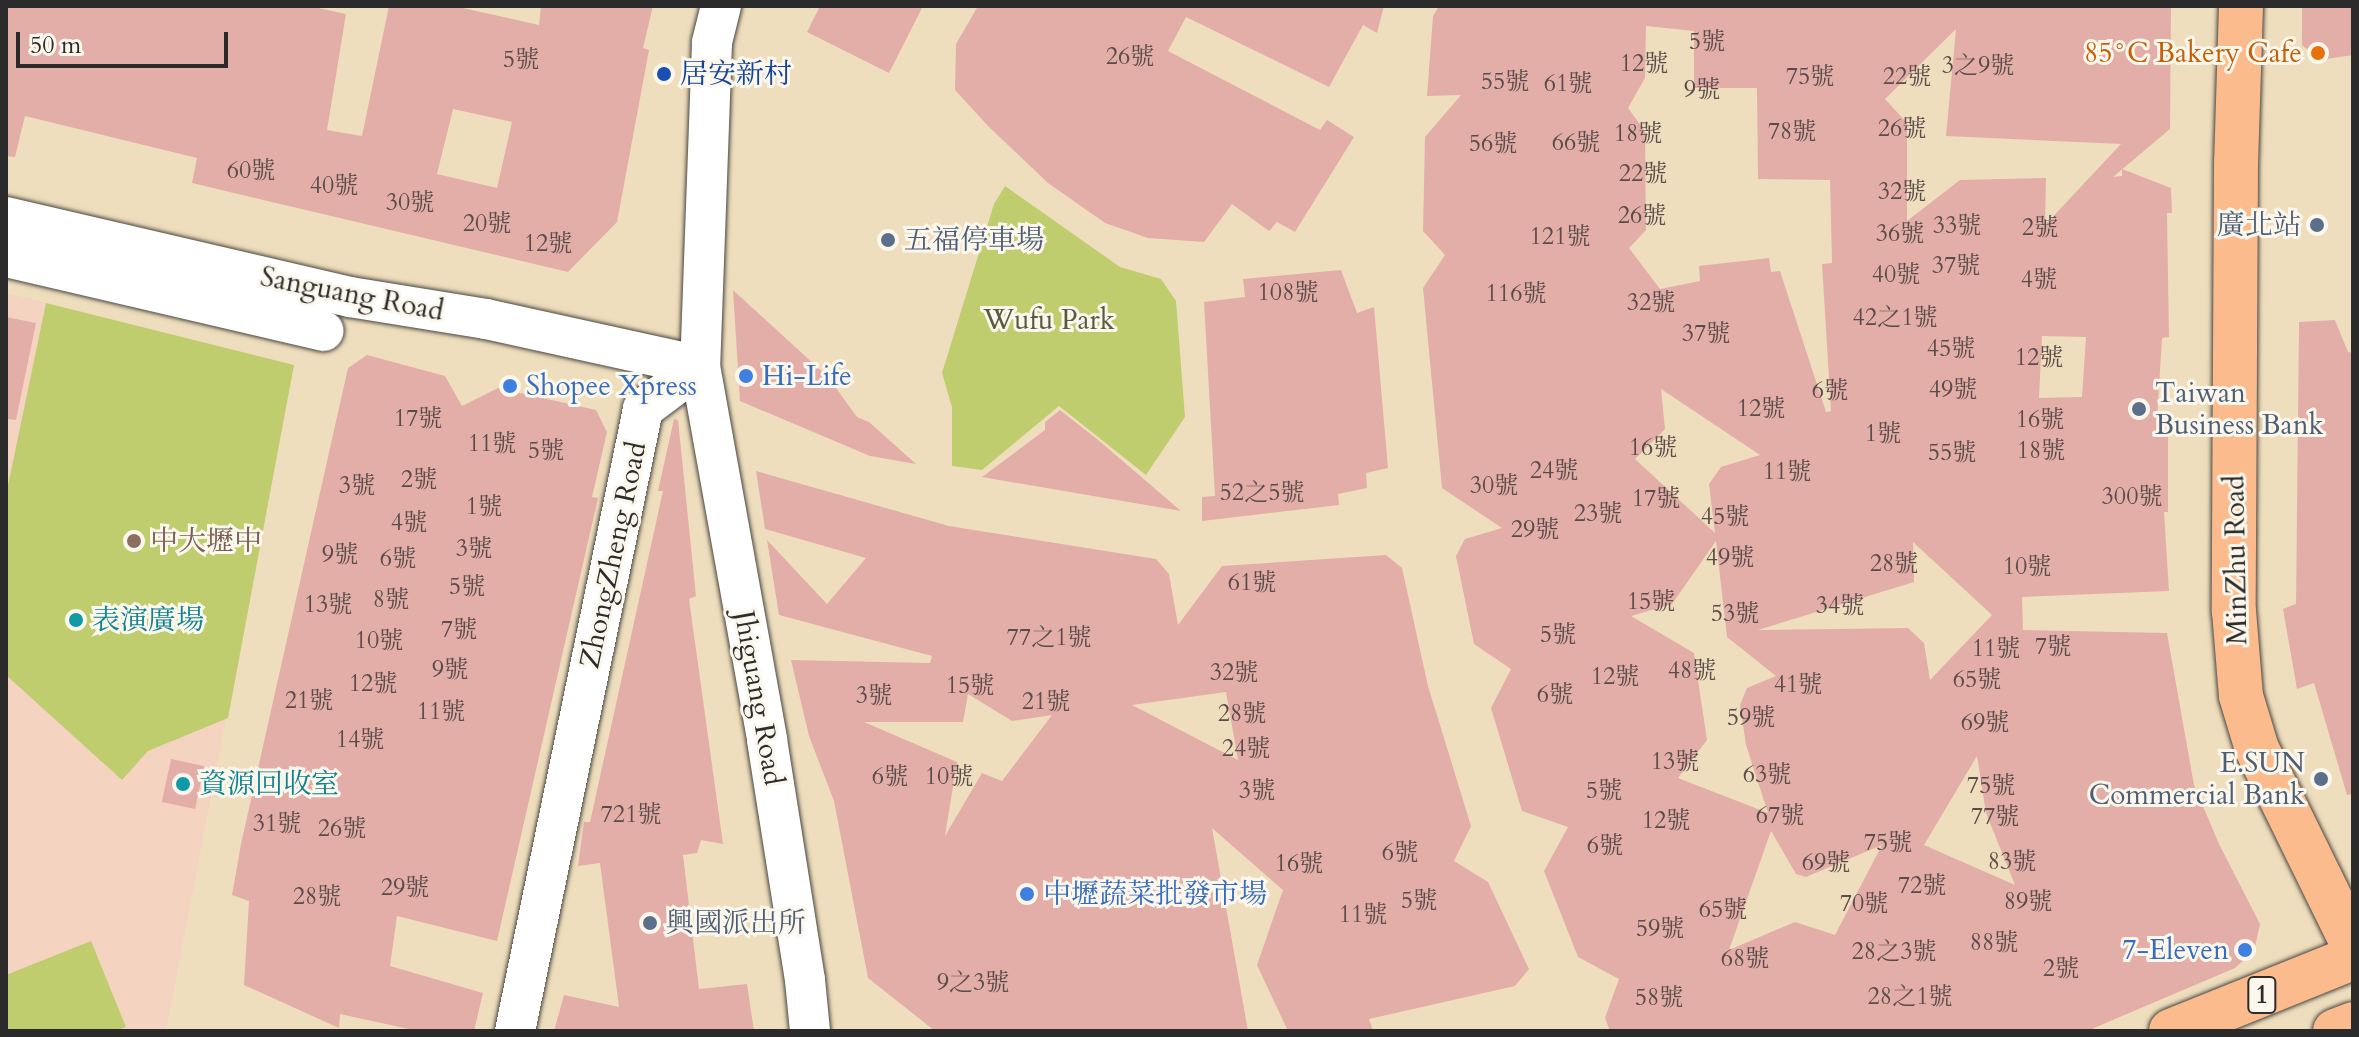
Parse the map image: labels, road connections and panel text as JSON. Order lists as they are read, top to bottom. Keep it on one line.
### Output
{"streets":{"main road":["MinZhu Road","1"],"street":["Sanguang Road","ZhongZheng Road","Jhiguang Road"]},"crossings":[["Sanguang Road","ZhongZheng Road"],["Sanguang Road","Jhiguang Road"],["ZhongZheng Road","Jhiguang Road"]],"parks":["Wufu Park"],"places":["85°C Bakery Cafe","居安新村","廣北站","五福停車場","Hi-Life","Shopee Xpress","Taiwan Business Bank","中大壢中","表演廣場","E.SUN Commercial Bank","資源回收室","中壢蔬菜批發市場","興國派出所","7-Eleven"],"house_numbers":["5號","26號","5號","12號","3之9號","75號","22號","55號","61號","9號","26號","78號","18號","66號","56號","60號","22號","40號","32號","30號","26號","20號","33號","2號","36號","121號","12號","37號","40號","4號","108號","116號","32號","42之1號","37號","45號","12號","49號","6號","12號","17號","16號","1號","11號","16號","5號","18號","55號","24號","11號","2號","3號","30號","52之5號","300號","17號","1號","23號","45號","4號","29號","3號","9號","49號","6號","28號","10號","61號","5號","8號","15號","13號","34號","53號","7號","5號","77之1號","10號","7號","11號","9號","48號","32號","12號","65號","12號","41號","15號","6號","3號","21號","21號","11號","28號","59號","69號","14號","24號","13號","63號","6號","10號","75號","3號","5號","721號","67號","77號","12號","31號","26號","75號","6號","6號","83號","69號","16號","72號","29號","28號","5號","89號","70號","65號","11號","59號","88號","28之3號","68號","2號","9之3號","28之1號","58號"],"scale_bar":"50 m"}
